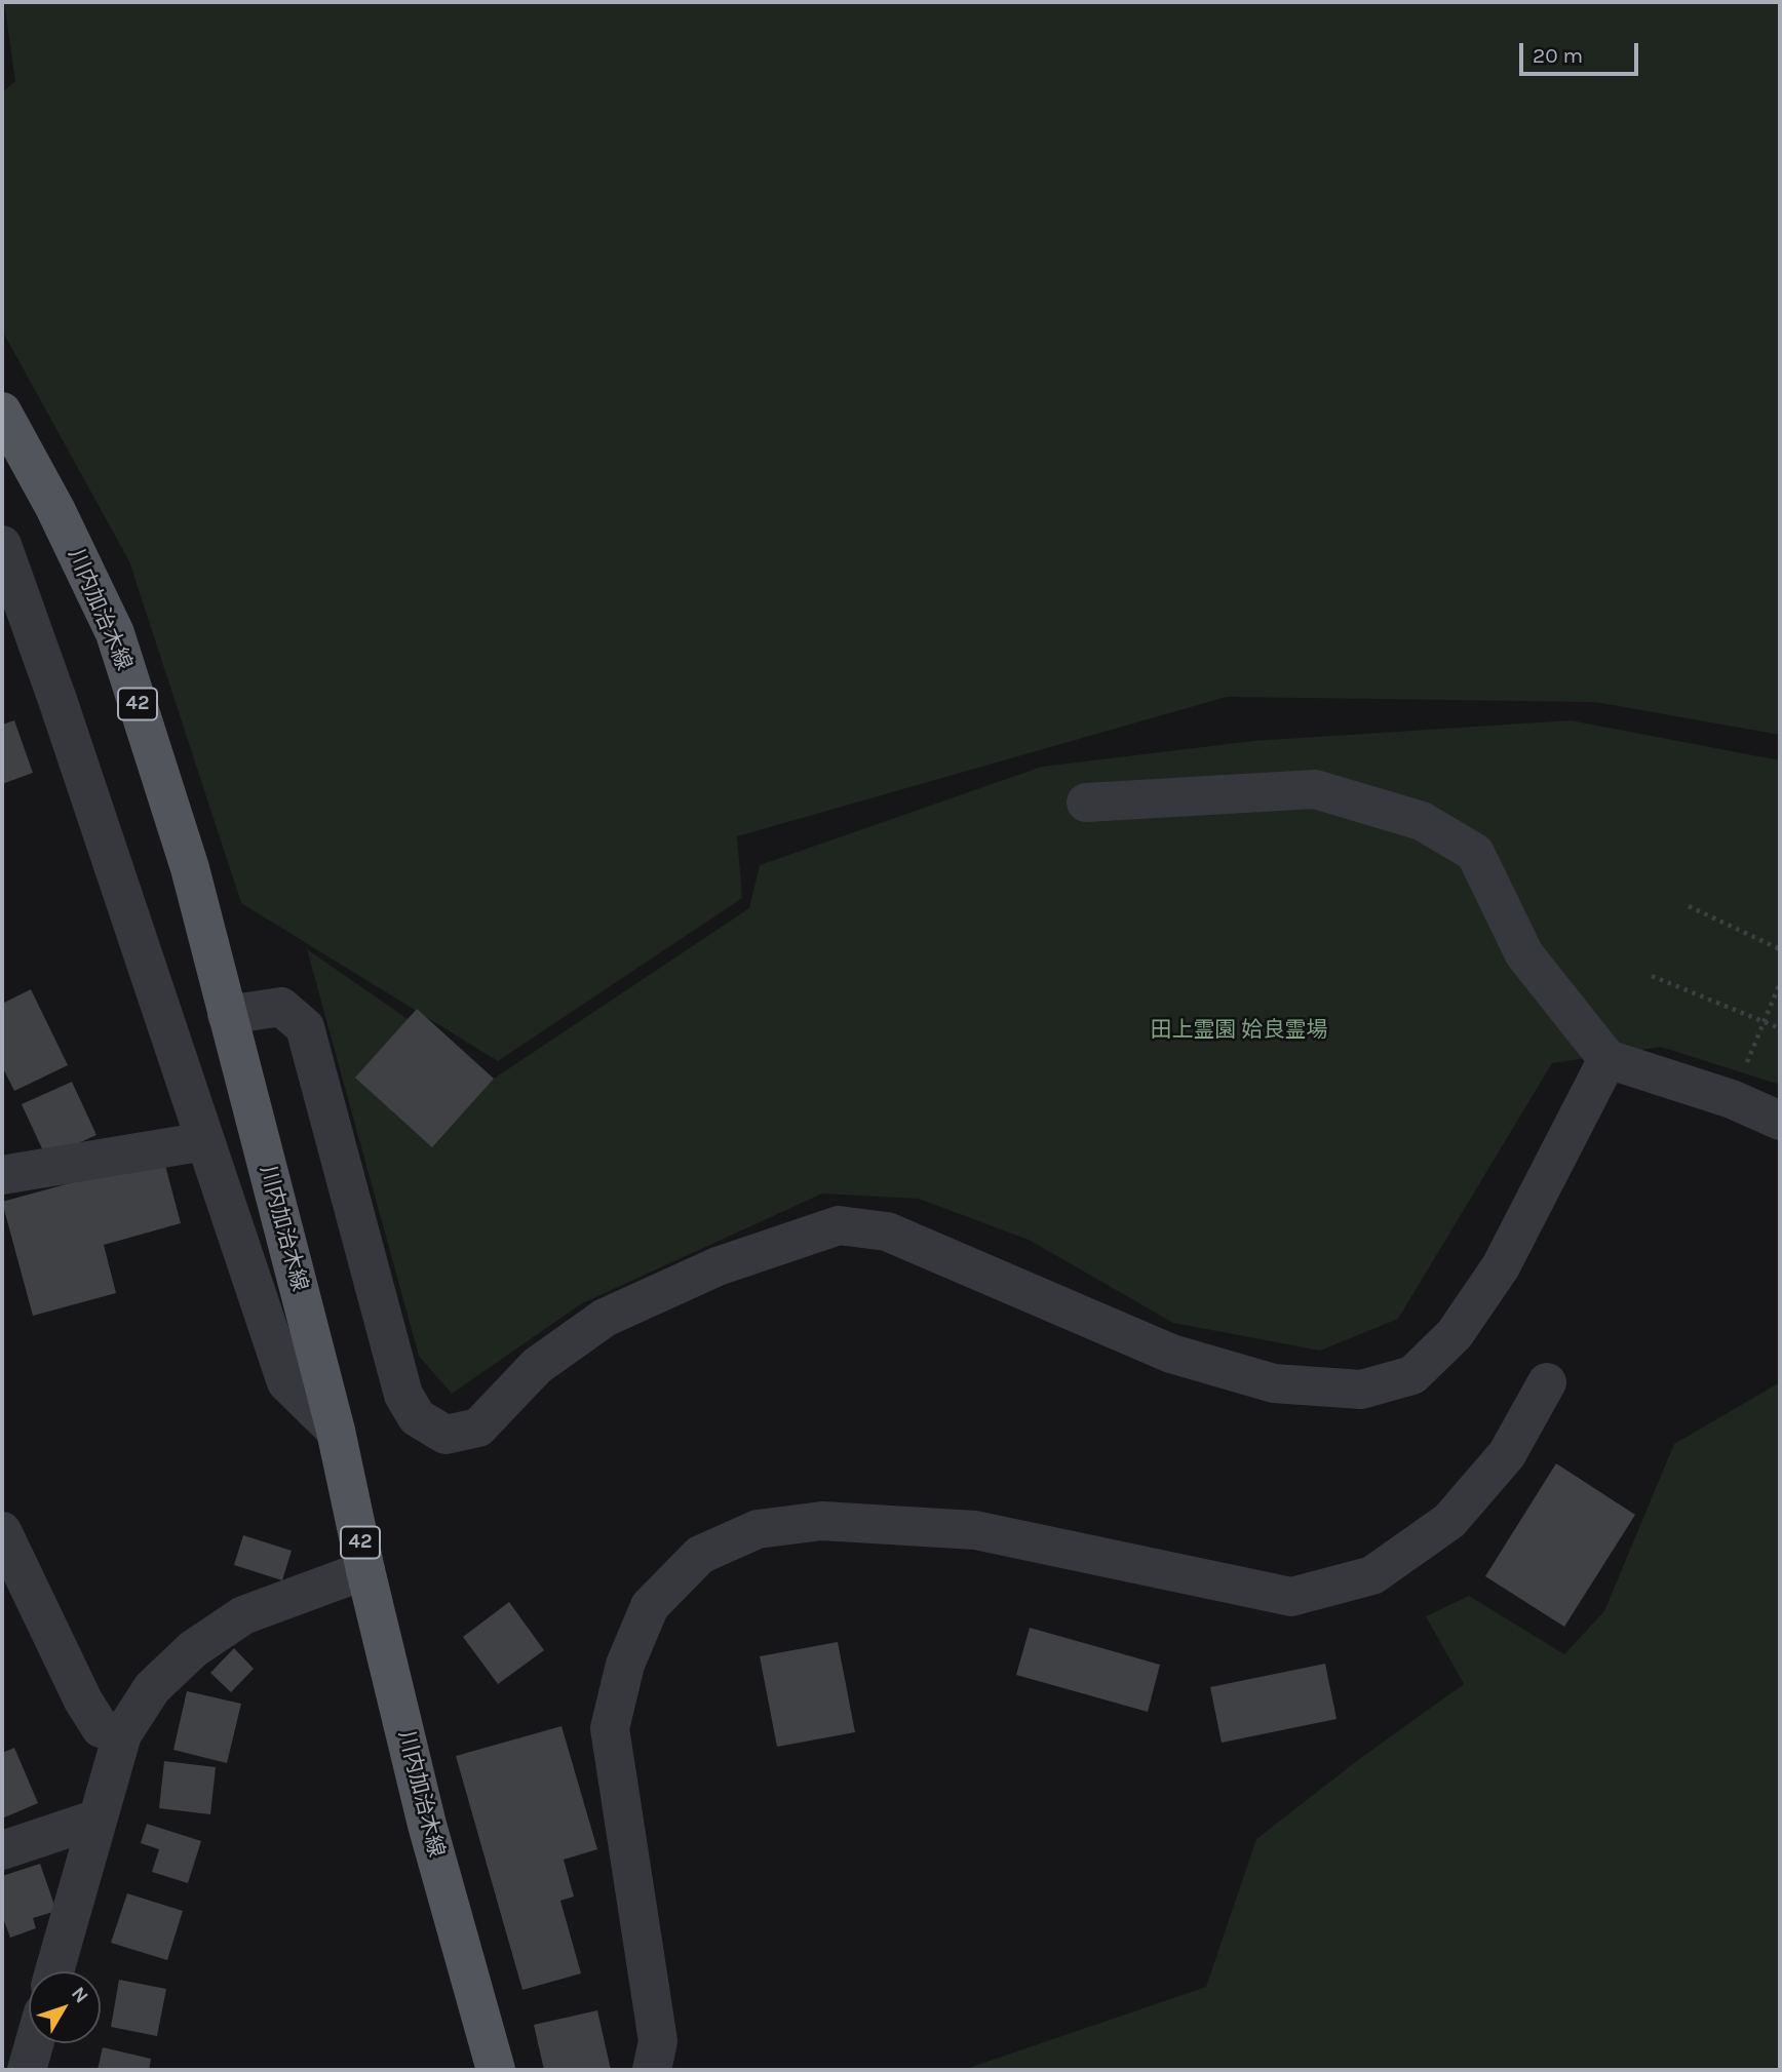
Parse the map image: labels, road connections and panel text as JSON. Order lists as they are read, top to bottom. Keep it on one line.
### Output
{"streets":{"main road":["川内加治木線","42"]},"parks":["田上霊園 姶良霊場"],"scale_bar":"20 m","north":"top right"}
